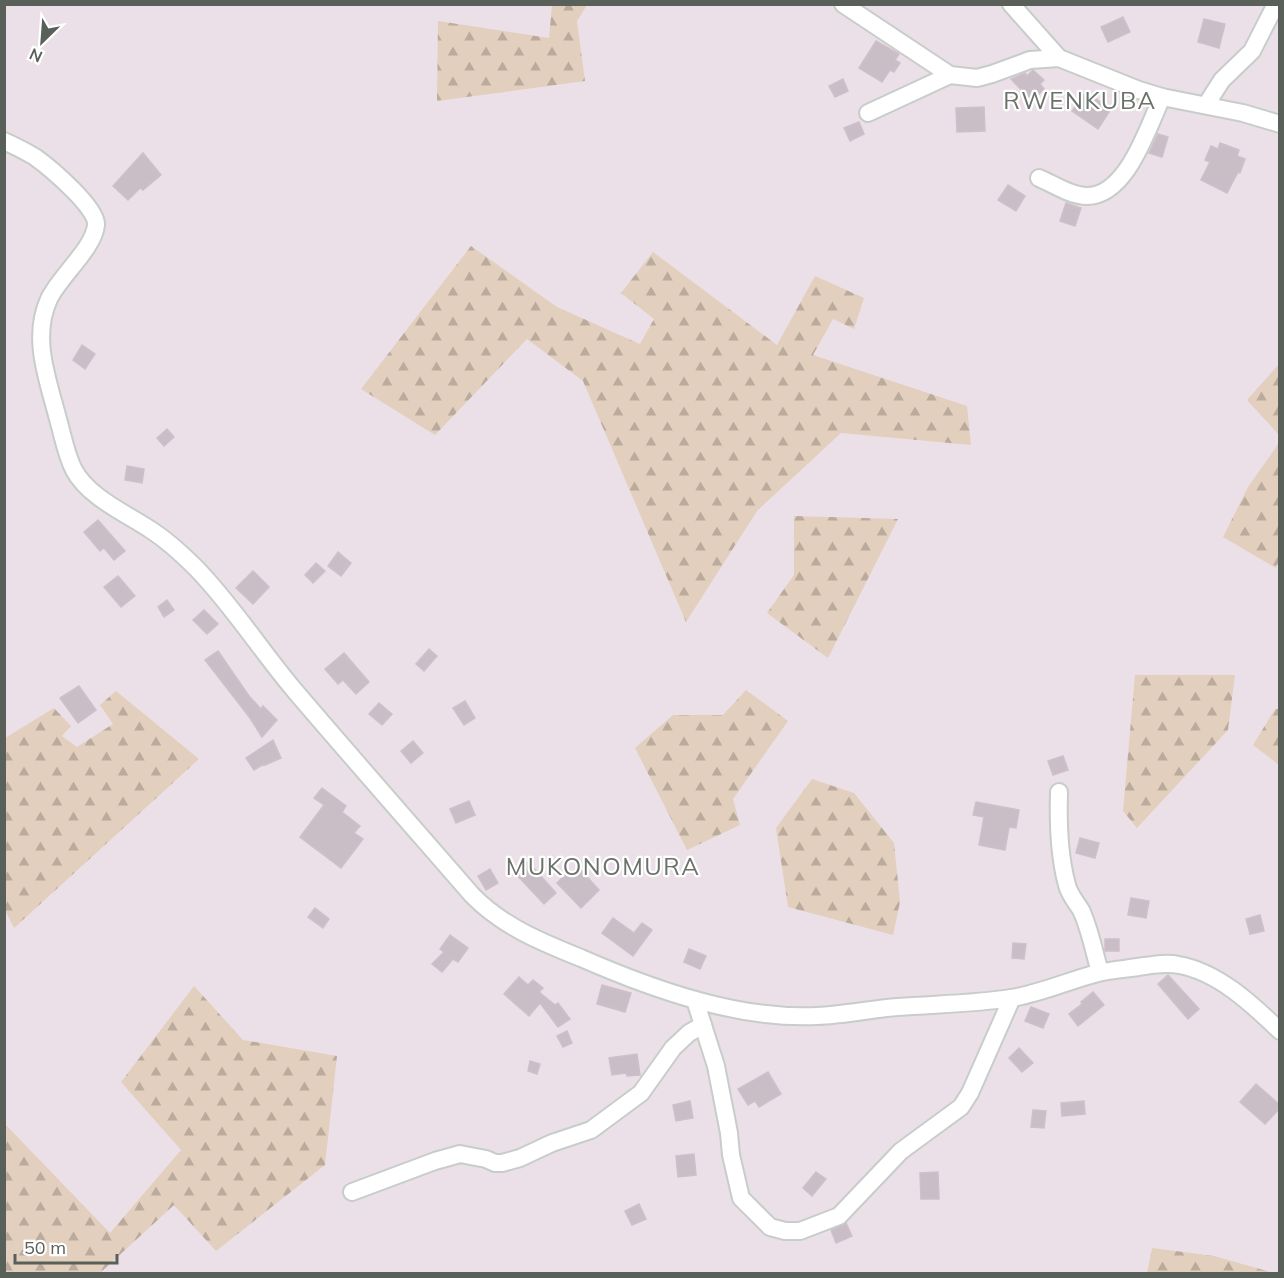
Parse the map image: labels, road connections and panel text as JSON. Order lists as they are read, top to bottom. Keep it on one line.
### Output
{"districts":["RWENKUBA","MUKONOMURA"],"scale_bar":"50 m","north":"bottom left"}
